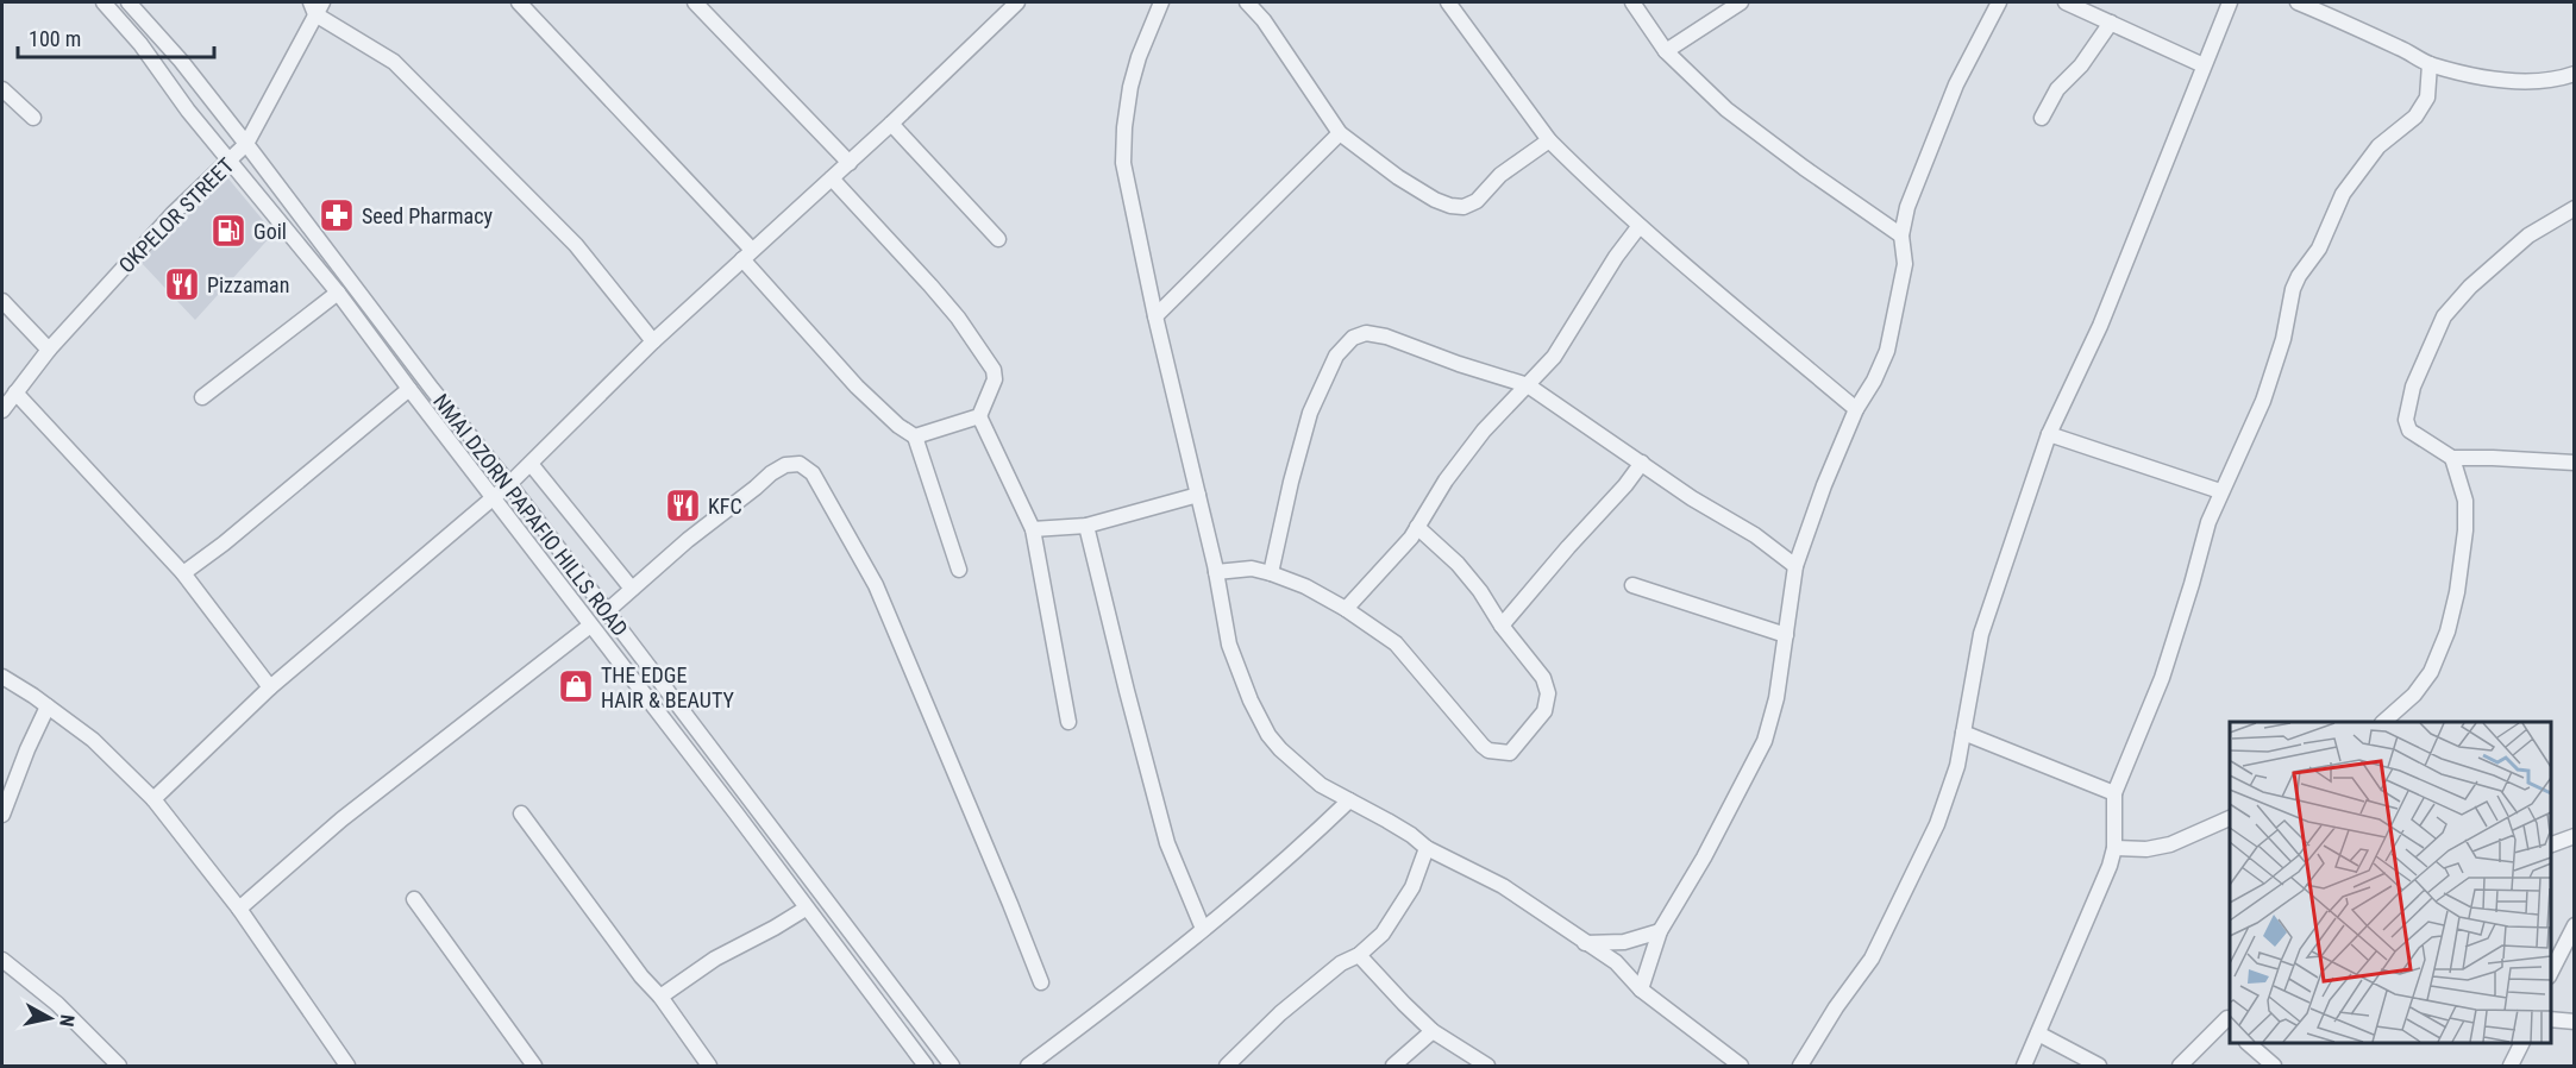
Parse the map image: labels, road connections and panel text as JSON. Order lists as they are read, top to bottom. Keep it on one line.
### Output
{"streets":{"street":["OKPELOR STREET","NMAI DZORN PAPAFIO HILLS ROAD"]},"crossings":[["OKPELOR STREET","NMAI DZORN PAPAFIO HILLS ROAD"]],"places":{"pharmacy":["Seed Pharmacy"],"fuel station":["Goil"],"restaurant":["Pizzaman","KFC"],"shop":["THE EDGE HAIR & BEAUTY"]},"scale_bar":"100 m","north":"right"}
